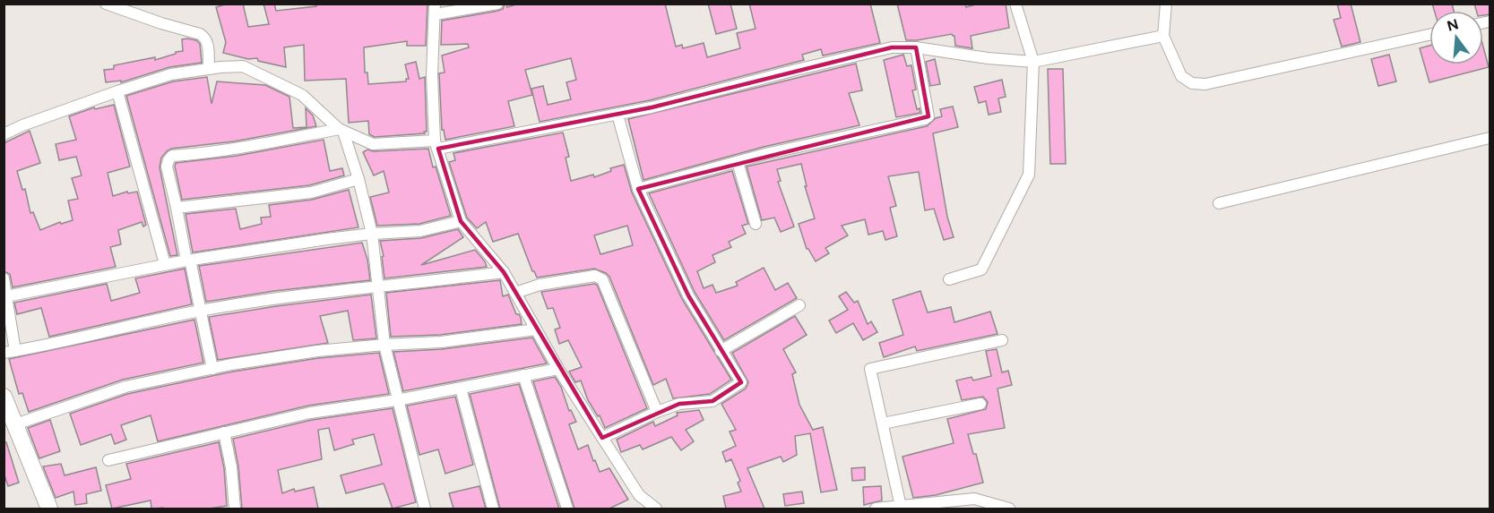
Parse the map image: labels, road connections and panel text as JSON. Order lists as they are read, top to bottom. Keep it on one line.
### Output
{"north":"top"}
